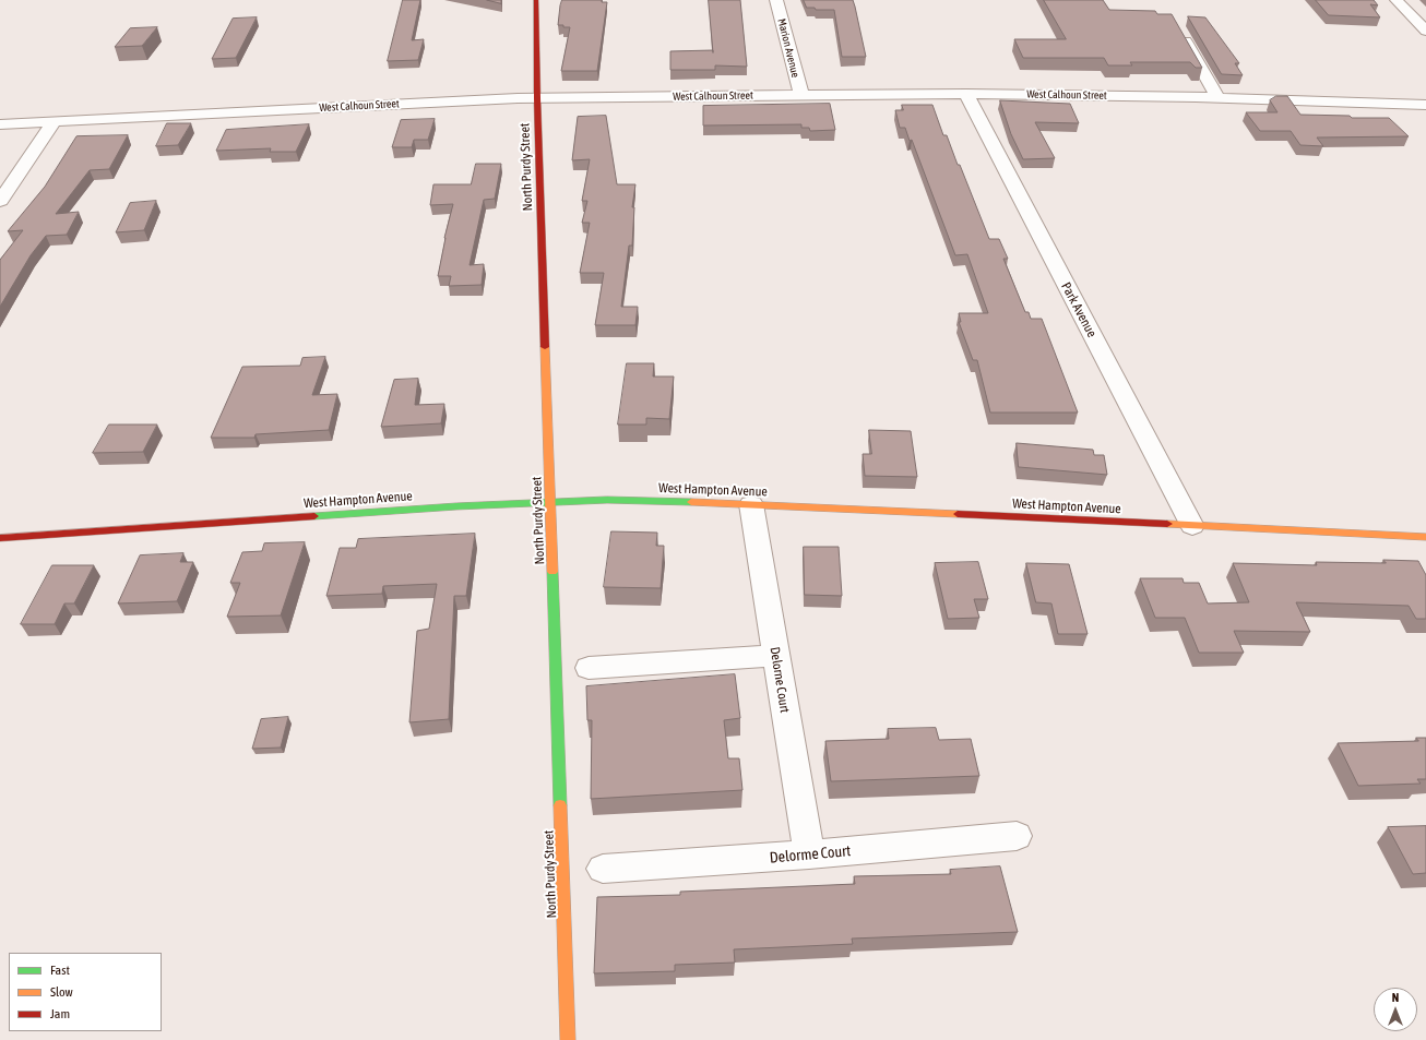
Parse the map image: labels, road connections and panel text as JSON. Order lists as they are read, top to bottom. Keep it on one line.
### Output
{"streets":{"street":["Marion Avenue","West Calhoun Street","North Purdy Street","Park Avenue","West Hampton Avenue","Delorne Court","Delorme Court"]},"crossings":[["Marion Avenue","West Calhoun Street"],["West Calhoun Street","North Purdy Street"],["West Calhoun Street","Park Avenue"],["North Purdy Street","West Hampton Avenue"],["Park Avenue","West Hampton Avenue"],["West Hampton Avenue","Delorne Court"],["Delorne Court","Delorme Court"]],"legend":["Fast","Slow","Jam"],"north":"top"}
